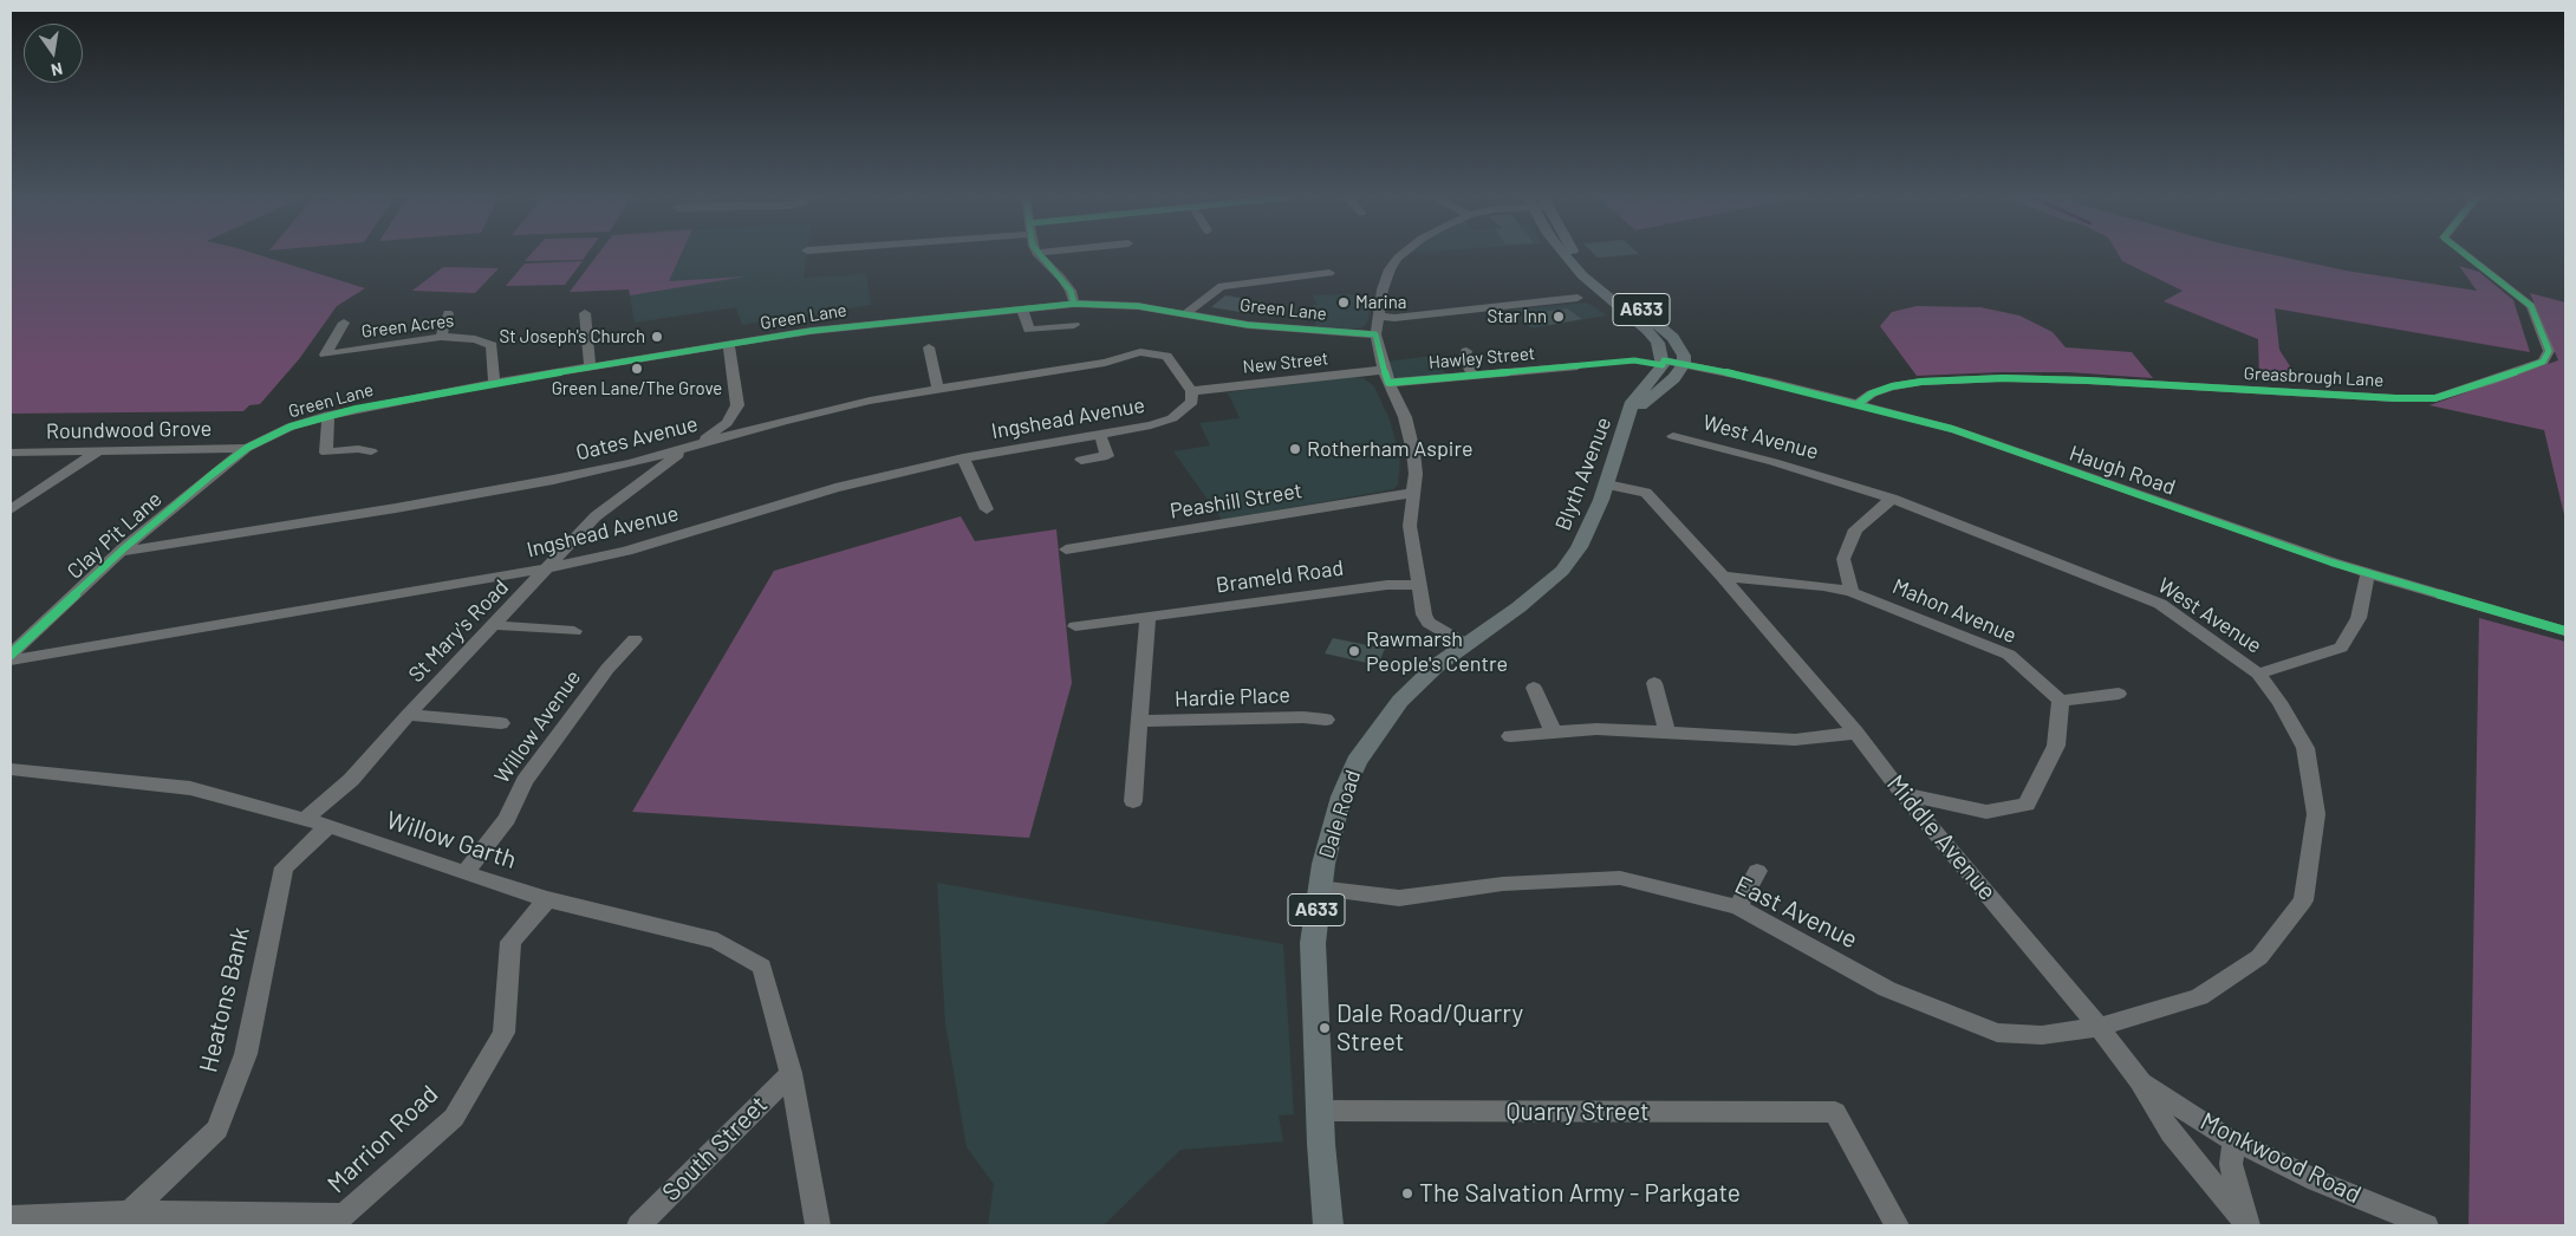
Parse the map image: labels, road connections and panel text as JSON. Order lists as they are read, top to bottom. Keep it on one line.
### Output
{"streets":{"main road":["A633","Blyth Avenue","Dale Road"],"street":["Green Lane","Green Acres","Hawley Street","New Street","Greasbrough Lane","Ingshead Avenue","Roundwood Grove","West Avenue","Oates Avenue","Haugh Road","Peashill Street","Clay Pit Lane","Brameld Road","Mahon Avenue","St Mary's Road","Hardie Place","Willow Avenue","Middle Avenue","Willow Garth","East Avenue","Heatons Bank","Quarry Street","Marrion Road","South Street","Monkwood Road"]},"crossings":[["Green Lane","Green Acres"],["Green Lane","Roundwood Grove"],["Green Lane","Clay Pit Lane"],["Green Lane","St Mary's Road"],["A633","Haugh Road"],["A633","Blyth Avenue"],["Hawley Street","New Street"],["New Street","Ingshead Avenue"],["New Street","Oates Avenue"],["Greasbrough Lane","Haugh Road"],["Ingshead Avenue","Oates Avenue"],["Ingshead Avenue","St Mary's Road"],["Roundwood Grove","Clay Pit Lane"],["West Avenue","Middle Avenue"],["West Avenue","East Avenue"],["Oates Avenue","Clay Pit Lane"],["Oates Avenue","St Mary's Road"],["Blyth Avenue","Dale Road"],["Blyth Avenue","Middle Avenue"],["Mahon Avenue","Middle Avenue"],["St Mary's Road","Willow Garth"],["Willow Avenue","Willow Garth"],["Dale Road","East Avenue"],["Dale Road","Quarry Street"],["Middle Avenue","East Avenue"],["Middle Avenue","Monkwood Road"],["Willow Garth","Heatons Bank"],["Willow Garth","Marrion Road"],["Willow Garth","South Street"]],"places":["Marina","Star Inn","St Joseph's Church","Green Lane/The Grove","Rotherham Aspire","Rawmarsh People's Centre","Dale Road/Quarry Street","The Salvation Army - Parkgate"],"north":"bottom"}
